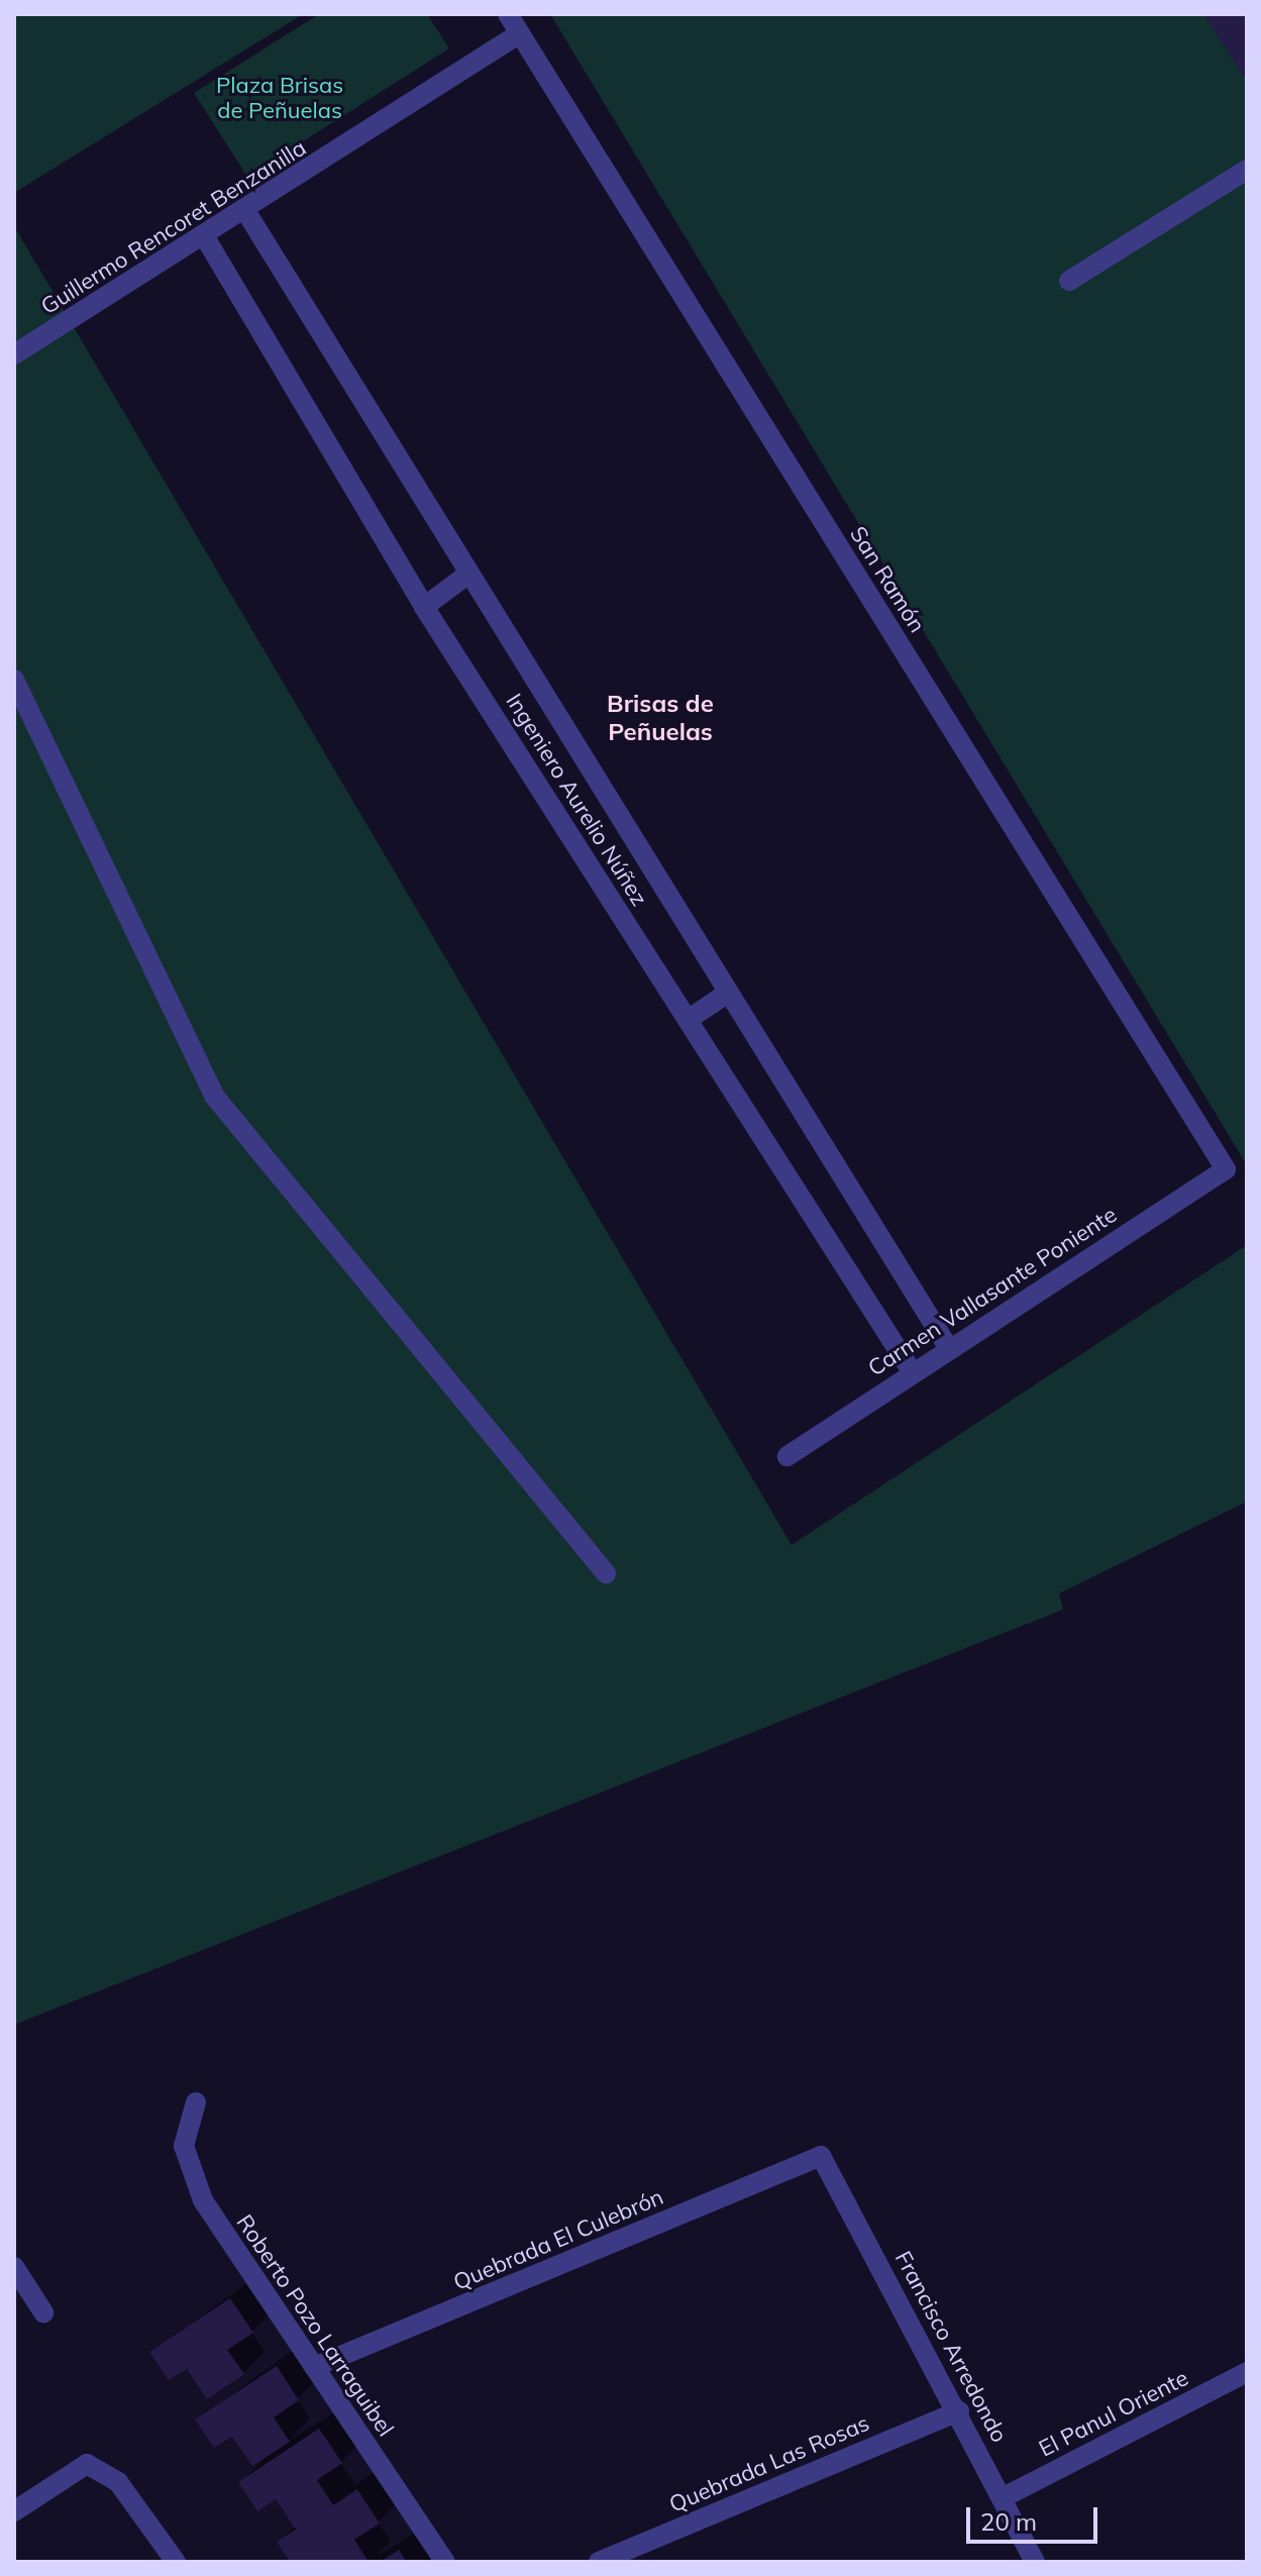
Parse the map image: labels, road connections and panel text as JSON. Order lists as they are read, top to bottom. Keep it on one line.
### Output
{"streets":{"street":["Guillermo Rencoret Benzanilla","San Ramón","Ingeniero Aurelio Núñez","Carmen Vallasante Poniente","Quebrada El Culebrón","Roberto Pozo Larraguibel","Francisco Arredondo","El Panul Oriente","Quebrada Las Rosas"]},"crossings":[["Guillermo Rencoret Benzanilla","San Ramón"],["Guillermo Rencoret Benzanilla","Ingeniero Aurelio Núñez"],["San Ramón","Carmen Vallasante Poniente"],["Ingeniero Aurelio Núñez","Carmen Vallasante Poniente"],["Quebrada El Culebrón","Roberto Pozo Larraguibel"],["Quebrada El Culebrón","Francisco Arredondo"],["Francisco Arredondo","El Panul Oriente"],["Francisco Arredondo","Quebrada Las Rosas"]],"districts":["Brisas de Peñuelas"],"parks":["Plaza Brisas de Peñuelas"],"scale_bar":"20 m"}
